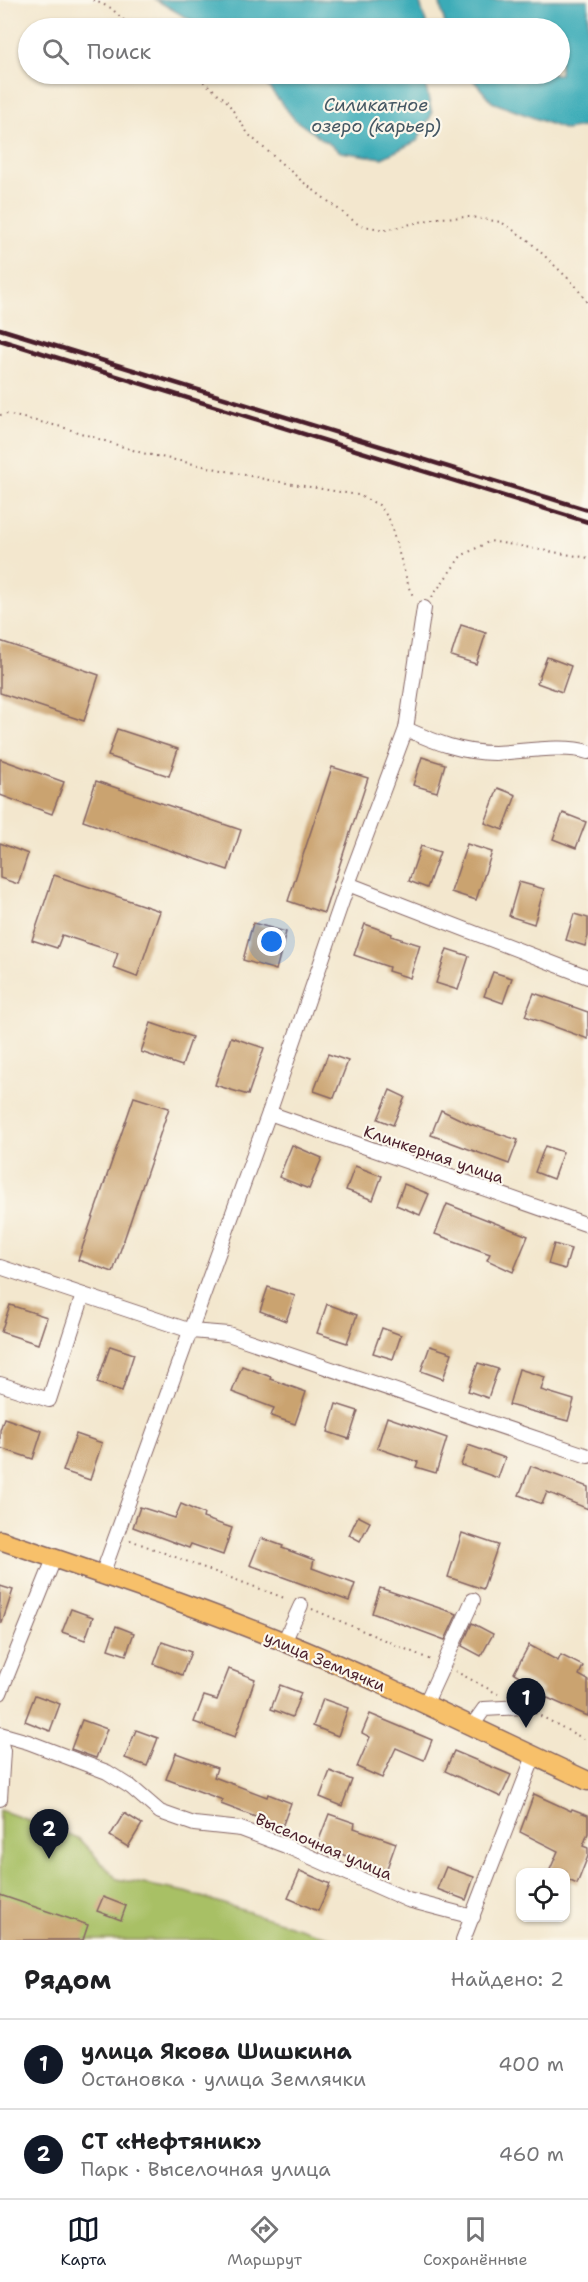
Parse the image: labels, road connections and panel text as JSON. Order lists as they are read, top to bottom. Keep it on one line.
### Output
{"streets":{"main road":["улица Землячки"],"street":["Клинкерная улица","Выселочная улица"]},"water":["Силикатное озеро (карьер)"],"page":{"search":"Поиск","pins":["1","2"],"heading":["Рядом","Найдено: 2"],"list":[{"mark":"1","name":"улица Якова Шишкина","note":"Остановка · улица Землячки","value":"400 m"},{"mark":"2","name":"СТ «Нефтяник»","note":"Парк · Выселочная улица","value":"460 m"}],"nav":["Карта","Маршрут","Сохранённые"]}}
